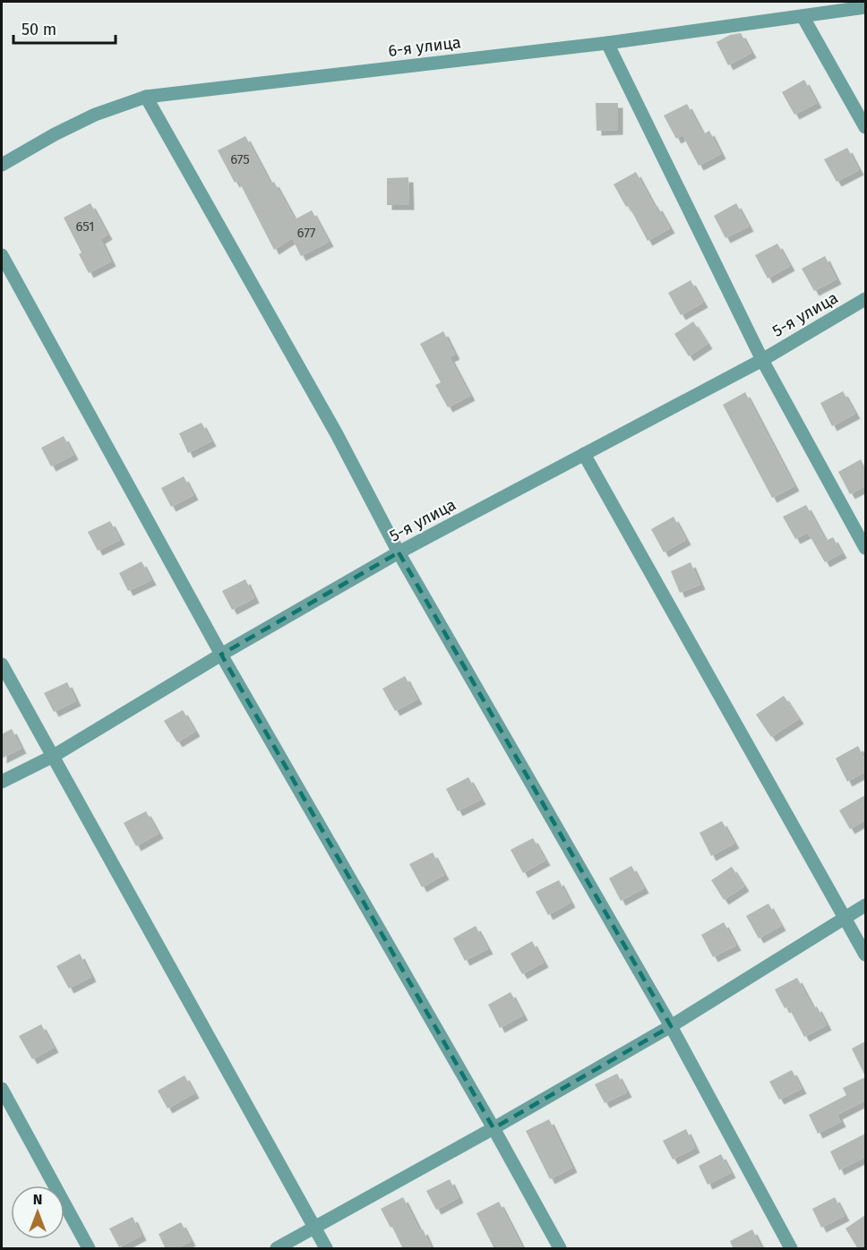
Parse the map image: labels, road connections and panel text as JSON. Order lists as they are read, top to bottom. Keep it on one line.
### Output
{"streets":{"street":["6-я улица","5-я улица"]},"house_numbers":["675","651","677"],"scale_bar":"50 m","north":"top"}
